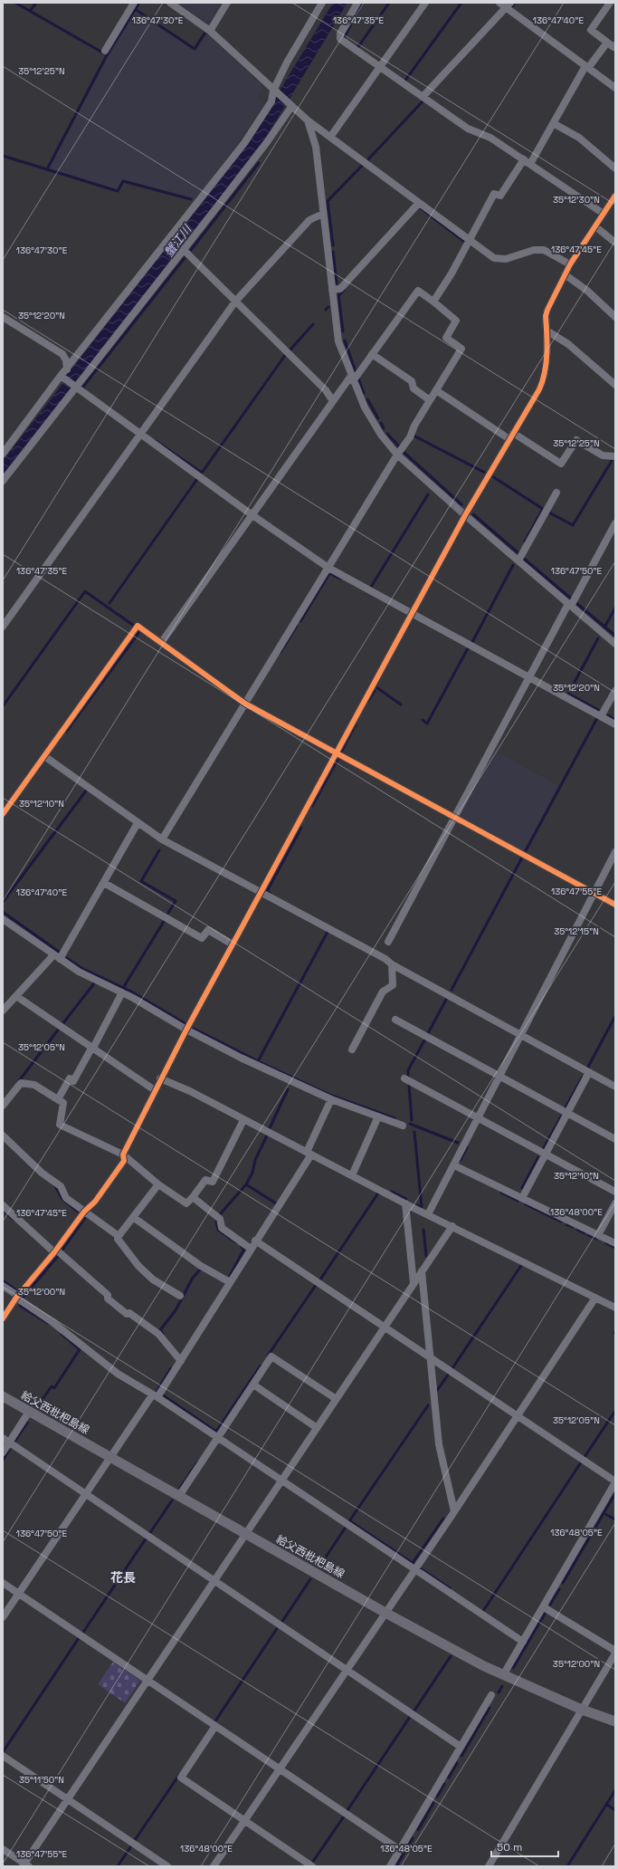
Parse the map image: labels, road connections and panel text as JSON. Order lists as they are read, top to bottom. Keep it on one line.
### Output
{"streets":{"main road":["給父西枇杷島線"]},"districts":["花長"],"water":["蟹江川"],"scale_bar":"50 m","coordinates":["136°47'30\"E","136°47'35\"E","136°47'40\"E","35°12'25\"N","35°12'30\"N","136°47'45\"E","35°12'20\"N","136°47'50\"E","35°12'10\"N","136°47'55\"E","35°12'15\"N","35°12'05\"N","136°48'00\"E","35°12'00\"N","136°48'05\"E","35°11'50\"N"]}
